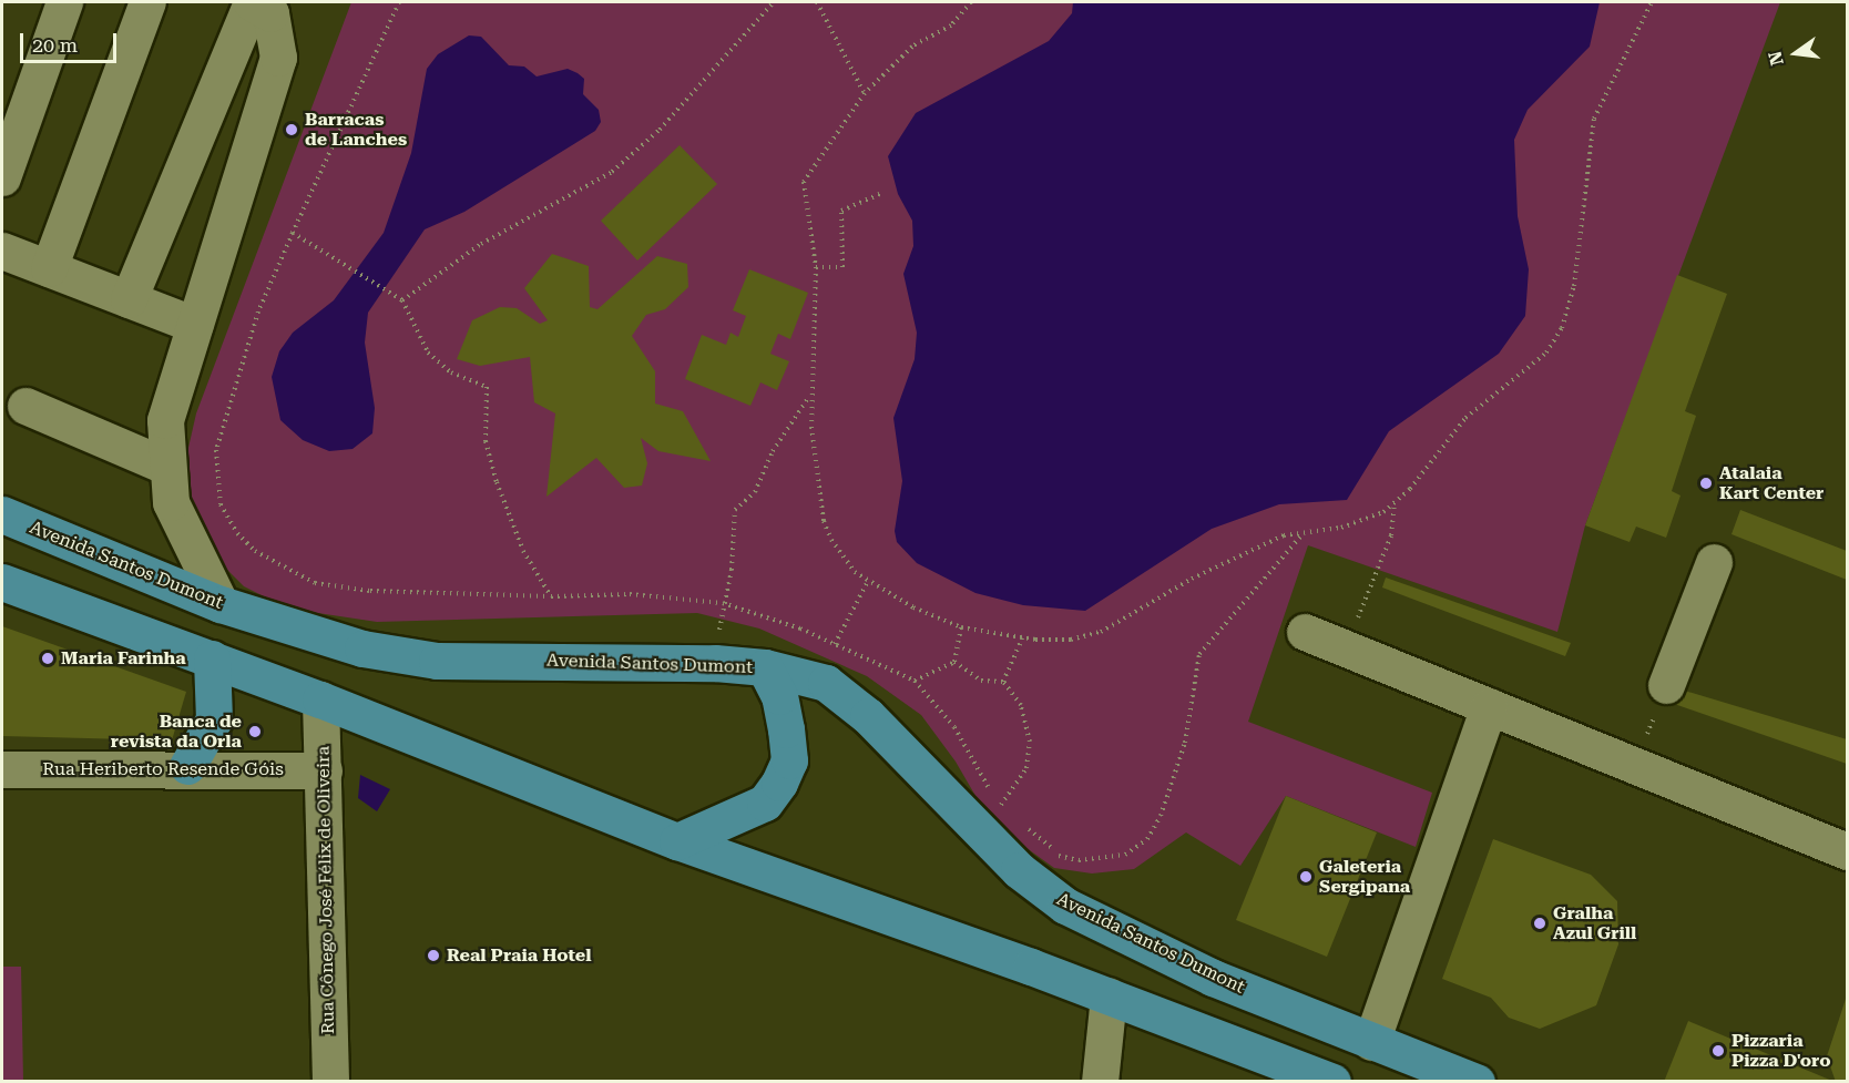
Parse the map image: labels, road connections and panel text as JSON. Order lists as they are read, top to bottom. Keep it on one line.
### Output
{"streets":{"main road":["Avenida Santos Dumont"],"street":["Rua Heriberto Resende Góis","Rua Cônego José Félix de Oliveira"]},"crossings":[["Rua Heriberto Resende Góis","Rua Cônego José Félix de Oliveira"]],"places":["Barracas de Lanches","Atalaia Kart Center","Maria Farinha","Banca de revista da Orla","Galeteria Sergipana","Gralha Azul Grill","Real Praia Hotel","Pizzaria Pizza D'oro"],"scale_bar":"20 m","north":"left"}
